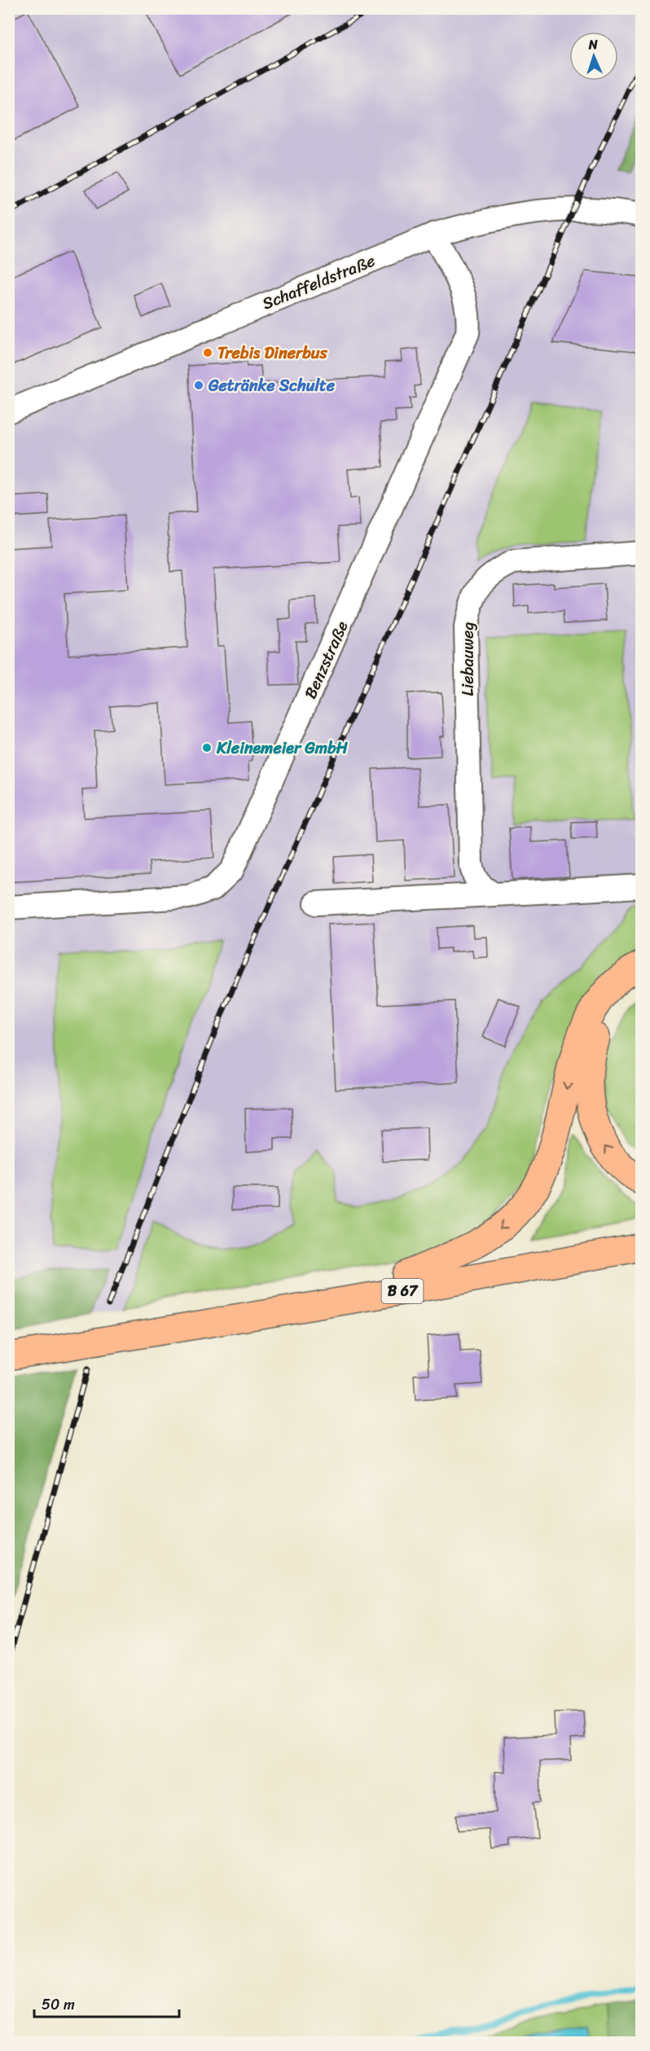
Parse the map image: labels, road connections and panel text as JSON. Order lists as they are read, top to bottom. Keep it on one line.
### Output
{"streets":{"highway":["B 67"],"street":["Schaffeldstraße","Liebauweg","Benzstraße"]},"crossings":[["Schaffeldstraße","Benzstraße"]],"places":["Trebis Dinerbus","Getränke Schulte","Kleinemeier GmbH"],"scale_bar":"50 m","north":"top"}
